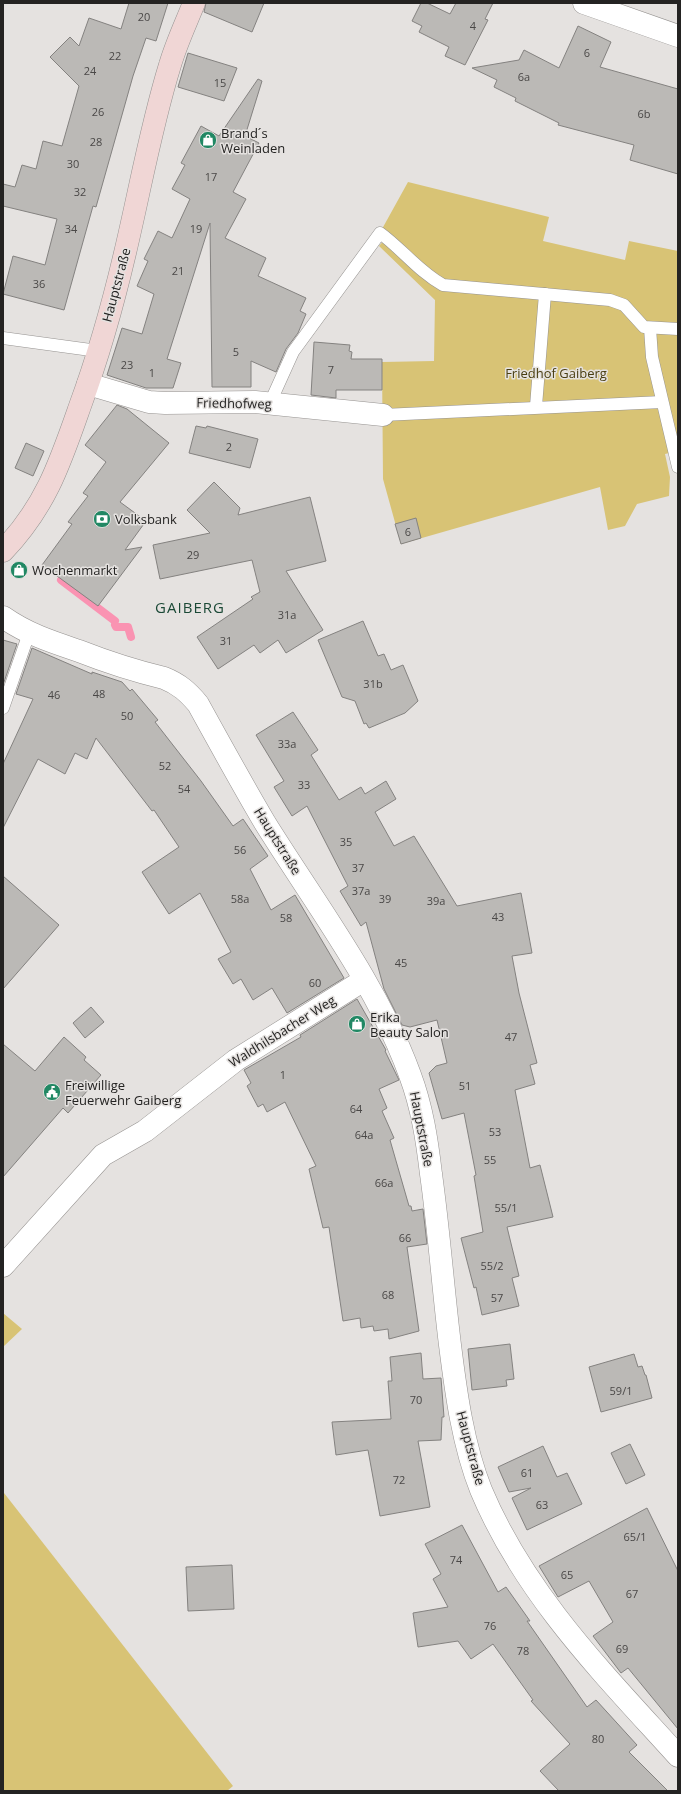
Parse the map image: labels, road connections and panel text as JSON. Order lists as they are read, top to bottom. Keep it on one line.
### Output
{"streets":{"main road":["Hauptstraße"],"street":["Friedhofweg","Waldhilsbacher Weg"]},"crossings":[["Hauptstraße","Friedhofweg"],["Hauptstraße","Waldhilsbacher Weg"]],"districts":["GAIBERG"],"parks":["Friedhof Gaiberg"],"places":{"shop":["Brand´s Weinladen","Wochenmarkt","Erika Beauty Salon"],"bank":["Volksbank"],"public building":["Freiwillige Feuerwehr Gaiberg"]},"house_numbers":["20","4","6","22","24","6a","15","26","6b","28","30","17","32","34","19","21","36","5","23","7","1","2","6","29","31a","31","31b","48","46","50","33a","52","33","54","35","56","37","37a","58a","39","39a","43","58","45","60","47","1","51","64","53","64a","55","66a","55/1","66","55/2","68","57","59/1","70","61","72","63","65/1","74","65","67","76","69","78","80"]}
